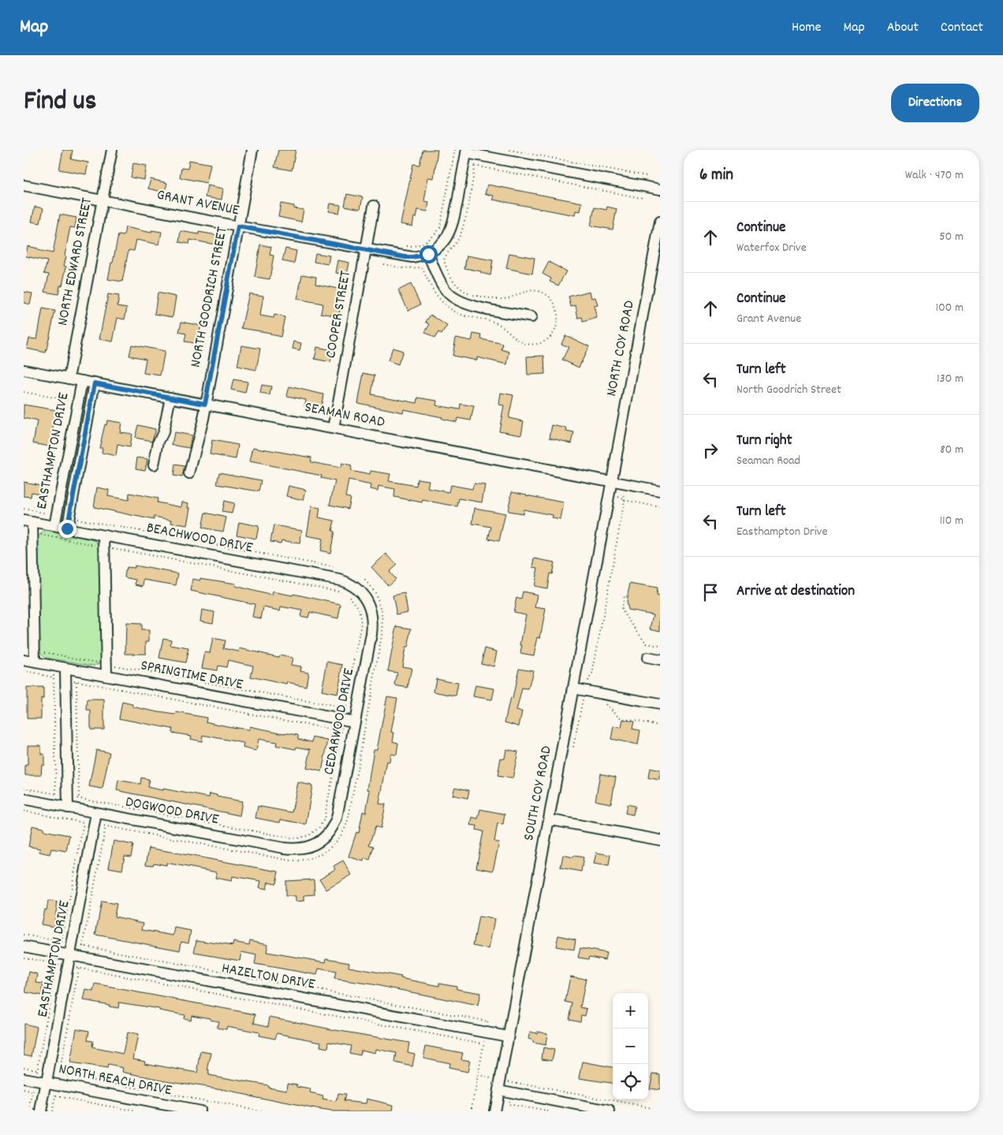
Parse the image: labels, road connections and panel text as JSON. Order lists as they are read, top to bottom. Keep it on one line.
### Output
{"streets":{"street":["GRANT AVENUE","NORTH EDWARD STREET","NORTH GOODRICH STREET","COOPER STREET","NORTH COY ROAD","SEAMAN ROAD","EASTHAMPTON DRIVE","BEACHWOOD DRIVE","SPRINGTIME DRIVE","CEDARWOOD DRIVE","SOUTH COY ROAD","DOGWOOD DRIVE","HAZELTON DRIVE","NORTH REACH DRIVE"]},"crossings":[["GRANT AVENUE","NORTH EDWARD STREET"],["GRANT AVENUE","NORTH GOODRICH STREET"],["GRANT AVENUE","COOPER STREET"],["NORTH EDWARD STREET","SEAMAN ROAD"],["NORTH GOODRICH STREET","SEAMAN ROAD"],["COOPER STREET","SEAMAN ROAD"],["NORTH COY ROAD","SEAMAN ROAD"],["NORTH COY ROAD","SOUTH COY ROAD"],["SEAMAN ROAD","EASTHAMPTON DRIVE"],["SEAMAN ROAD","SOUTH COY ROAD"],["EASTHAMPTON DRIVE","BEACHWOOD DRIVE"],["EASTHAMPTON DRIVE","SPRINGTIME DRIVE"],["EASTHAMPTON DRIVE","DOGWOOD DRIVE"],["EASTHAMPTON DRIVE","HAZELTON DRIVE"],["EASTHAMPTON DRIVE","NORTH REACH DRIVE"],["BEACHWOOD DRIVE","CEDARWOOD DRIVE"],["SPRINGTIME DRIVE","CEDARWOOD DRIVE"],["CEDARWOOD DRIVE","DOGWOOD DRIVE"],["SOUTH COY ROAD","HAZELTON DRIVE"]],"page":{"header":"Map","nav":["Home","Map","About","Contact"],"title":"Find us","buttons":"Directions","heading":["6 min","Walk · 470 m"],"list":[["Continue","Waterfox Drive","50 m"],["Continue","Grant Avenue","100 m"],["Turn left","North Goodrich Street","130 m"],["Turn right","Seaman Road","80 m"],["Turn left","Easthampton Drive","110 m"],"Arrive at destination"],"map_buttons":["+","−"]}}
